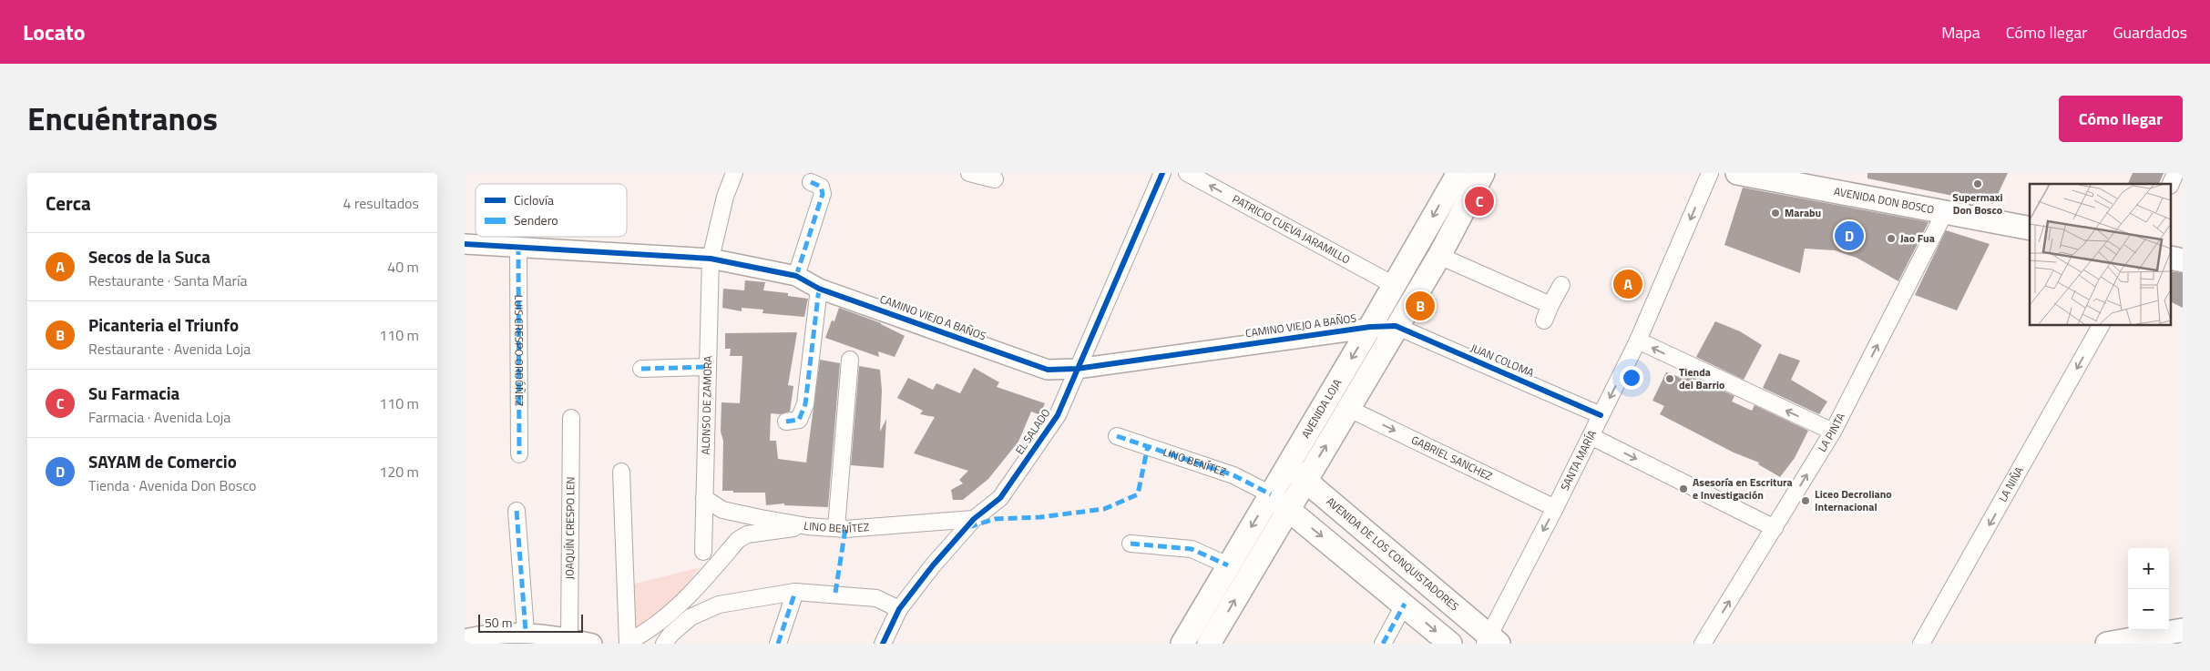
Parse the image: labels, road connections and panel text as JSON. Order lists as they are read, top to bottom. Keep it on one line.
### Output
{"streets":{"main road":["AVENIDA DON BOSCO","AVENIDA LOJA","AVENIDA DE LOS CONQUISTADORES"],"street":["PATRICIO CUEVA JARAMILLO","CAMINO VIEJO A BAÑOS","LUIS CRESPO ORDÓÑEZ","JUAN COLOMA","ALONSO DE ZAMORA","EL SALADO","LA PINTA","GABRIEL SANCHEZ","SANTA MARÍA","LINO BENÍTEZ","LA NIÑA","JOAQUÍN CRESPO LEN"]},"crossings":[["AVENIDA DON BOSCO","LA PINTA"],["PATRICIO CUEVA JARAMILLO","AVENIDA LOJA"],["CAMINO VIEJO A BAÑOS","LUIS CRESPO ORDÓÑEZ"],["CAMINO VIEJO A BAÑOS","JUAN COLOMA"],["CAMINO VIEJO A BAÑOS","ALONSO DE ZAMORA"],["CAMINO VIEJO A BAÑOS","AVENIDA LOJA"],["CAMINO VIEJO A BAÑOS","EL SALADO"],["JUAN COLOMA","AVENIDA LOJA"],["JUAN COLOMA","SANTA MARÍA"],["ALONSO DE ZAMORA","LINO BENÍTEZ"],["AVENIDA LOJA","GABRIEL SANCHEZ"],["AVENIDA LOJA","LINO BENÍTEZ"],["AVENIDA LOJA","AVENIDA DE LOS CONQUISTADORES"],["EL SALADO","LINO BENÍTEZ"],["GABRIEL SANCHEZ","SANTA MARÍA"],["SANTA MARÍA","AVENIDA DE LOS CONQUISTADORES"]],"one_way":["PATRICIO CUEVA JARAMILLO","LA PINTA","GABRIEL SANCHEZ","SANTA MARÍA","LA NIÑA"],"places":["Supermaxi Don Bosco","Marabu","Jao Fua","Tienda del Barrio","Asesoría en Escritura e Investigación","Liceo Decroliano Internacional"],"legend":["Ciclovía","Sendero"],"scale_bar":"50 m","page":{"header":"Locato","nav":["Mapa","Cómo llegar","Guardados"],"title":"Encuéntranos","buttons":"Cómo llegar","heading":["Cerca","4 resultados"],"pins":["C","D","A","B"],"list":[{"mark":"A","name":"Secos de la Suca","note":"Restaurante · Santa María","value":"40 m"},{"mark":"B","name":"Picanteria el Triunfo","note":"Restaurante · Avenida Loja","value":"110 m"},{"mark":"C","name":"Su Farmacia","note":"Farmacia · Avenida Loja","value":"110 m"},{"mark":"D","name":"SAYAM de Comercio","note":"Tienda · Avenida Don Bosco","value":"120 m"}],"map_buttons":["+","−"],"scale":"50 m"}}
